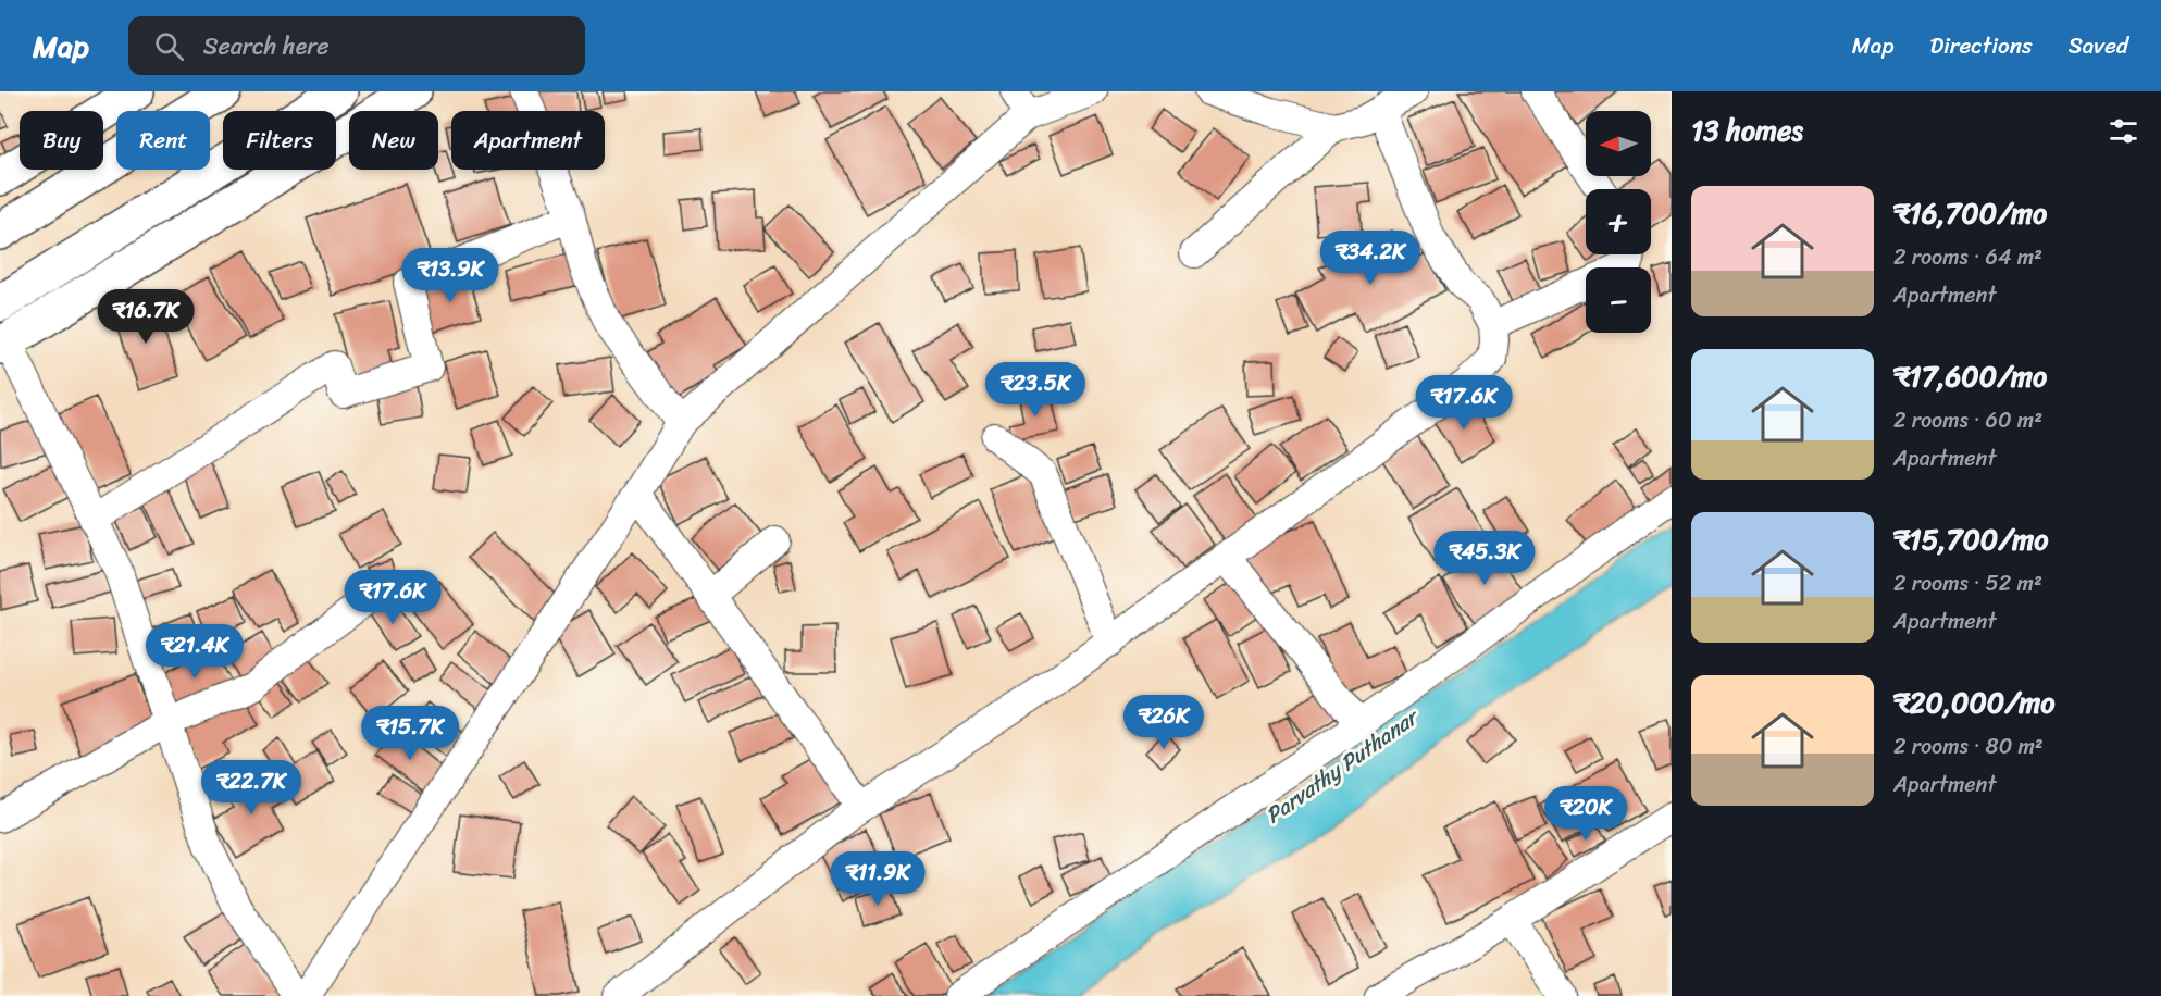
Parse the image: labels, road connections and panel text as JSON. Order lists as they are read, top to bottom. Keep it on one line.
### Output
{"water":["Parvathy Puthanar"],"north":"left","page":{"header":"Map","search":"Search here","nav":["Map","Directions","Saved"],"heading":"13 homes","map_buttons":["+","−"],"chip":["Buy","Rent","Filters","New","Apartment"],"list":[{"name":"₹16,700/mo","note":"2 rooms · 64 m² · Apartment"},{"name":"₹17,600/mo","note":"2 rooms · 60 m² · Apartment"},{"name":"₹15,700/mo","note":"2 rooms · 52 m² · Apartment"},{"name":"₹20,000/mo","note":"2 rooms · 80 m² · Apartment"}],"price":["₹34.2K","₹13.9K","₹16.7K","₹23.5K","₹17.6K","₹45.3K","₹17.6K","₹21.4K","₹26K","₹15.7K","₹22.7K","₹20K","₹11.9K"]}}
